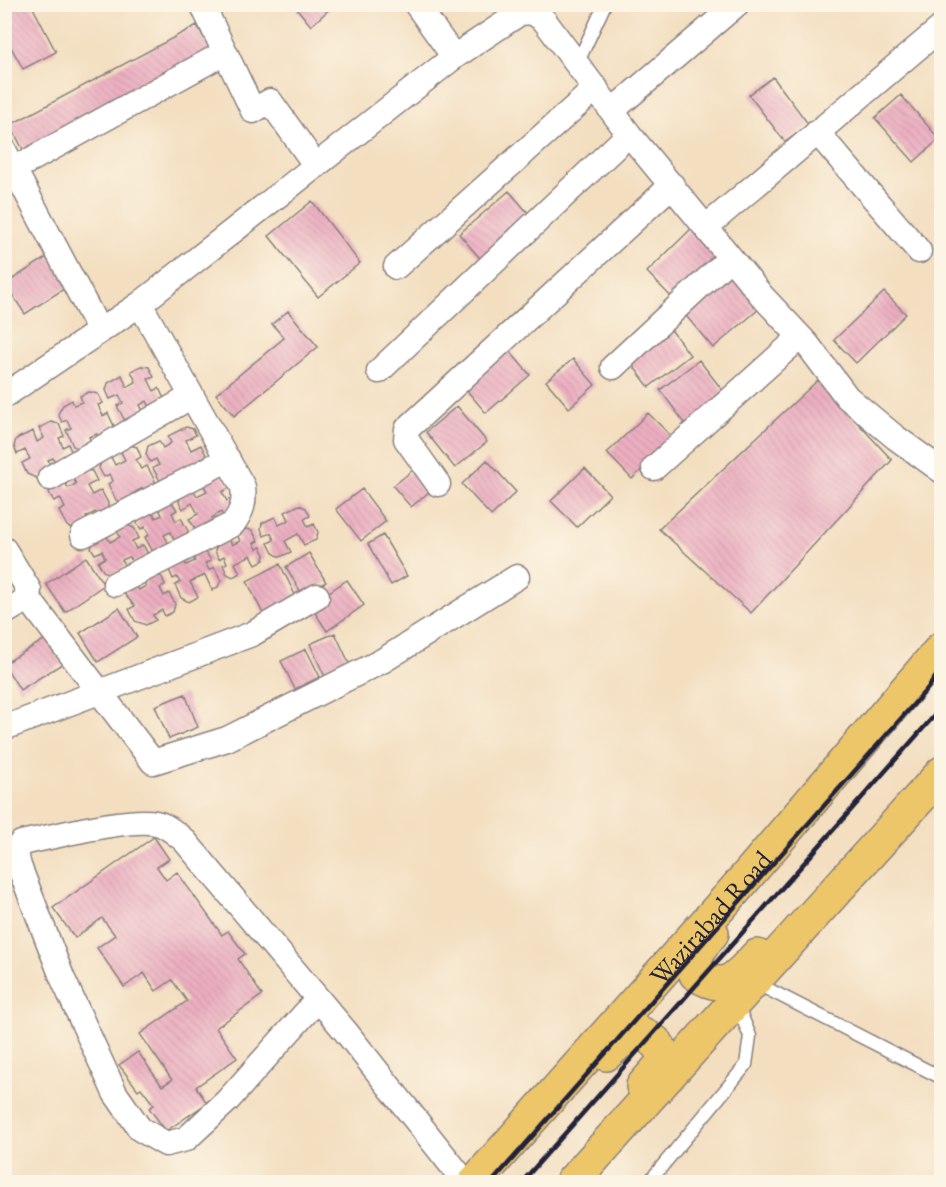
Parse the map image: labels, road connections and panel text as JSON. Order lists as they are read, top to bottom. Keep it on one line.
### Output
{"streets":{"highway":["Wazirabad Road"]}}
